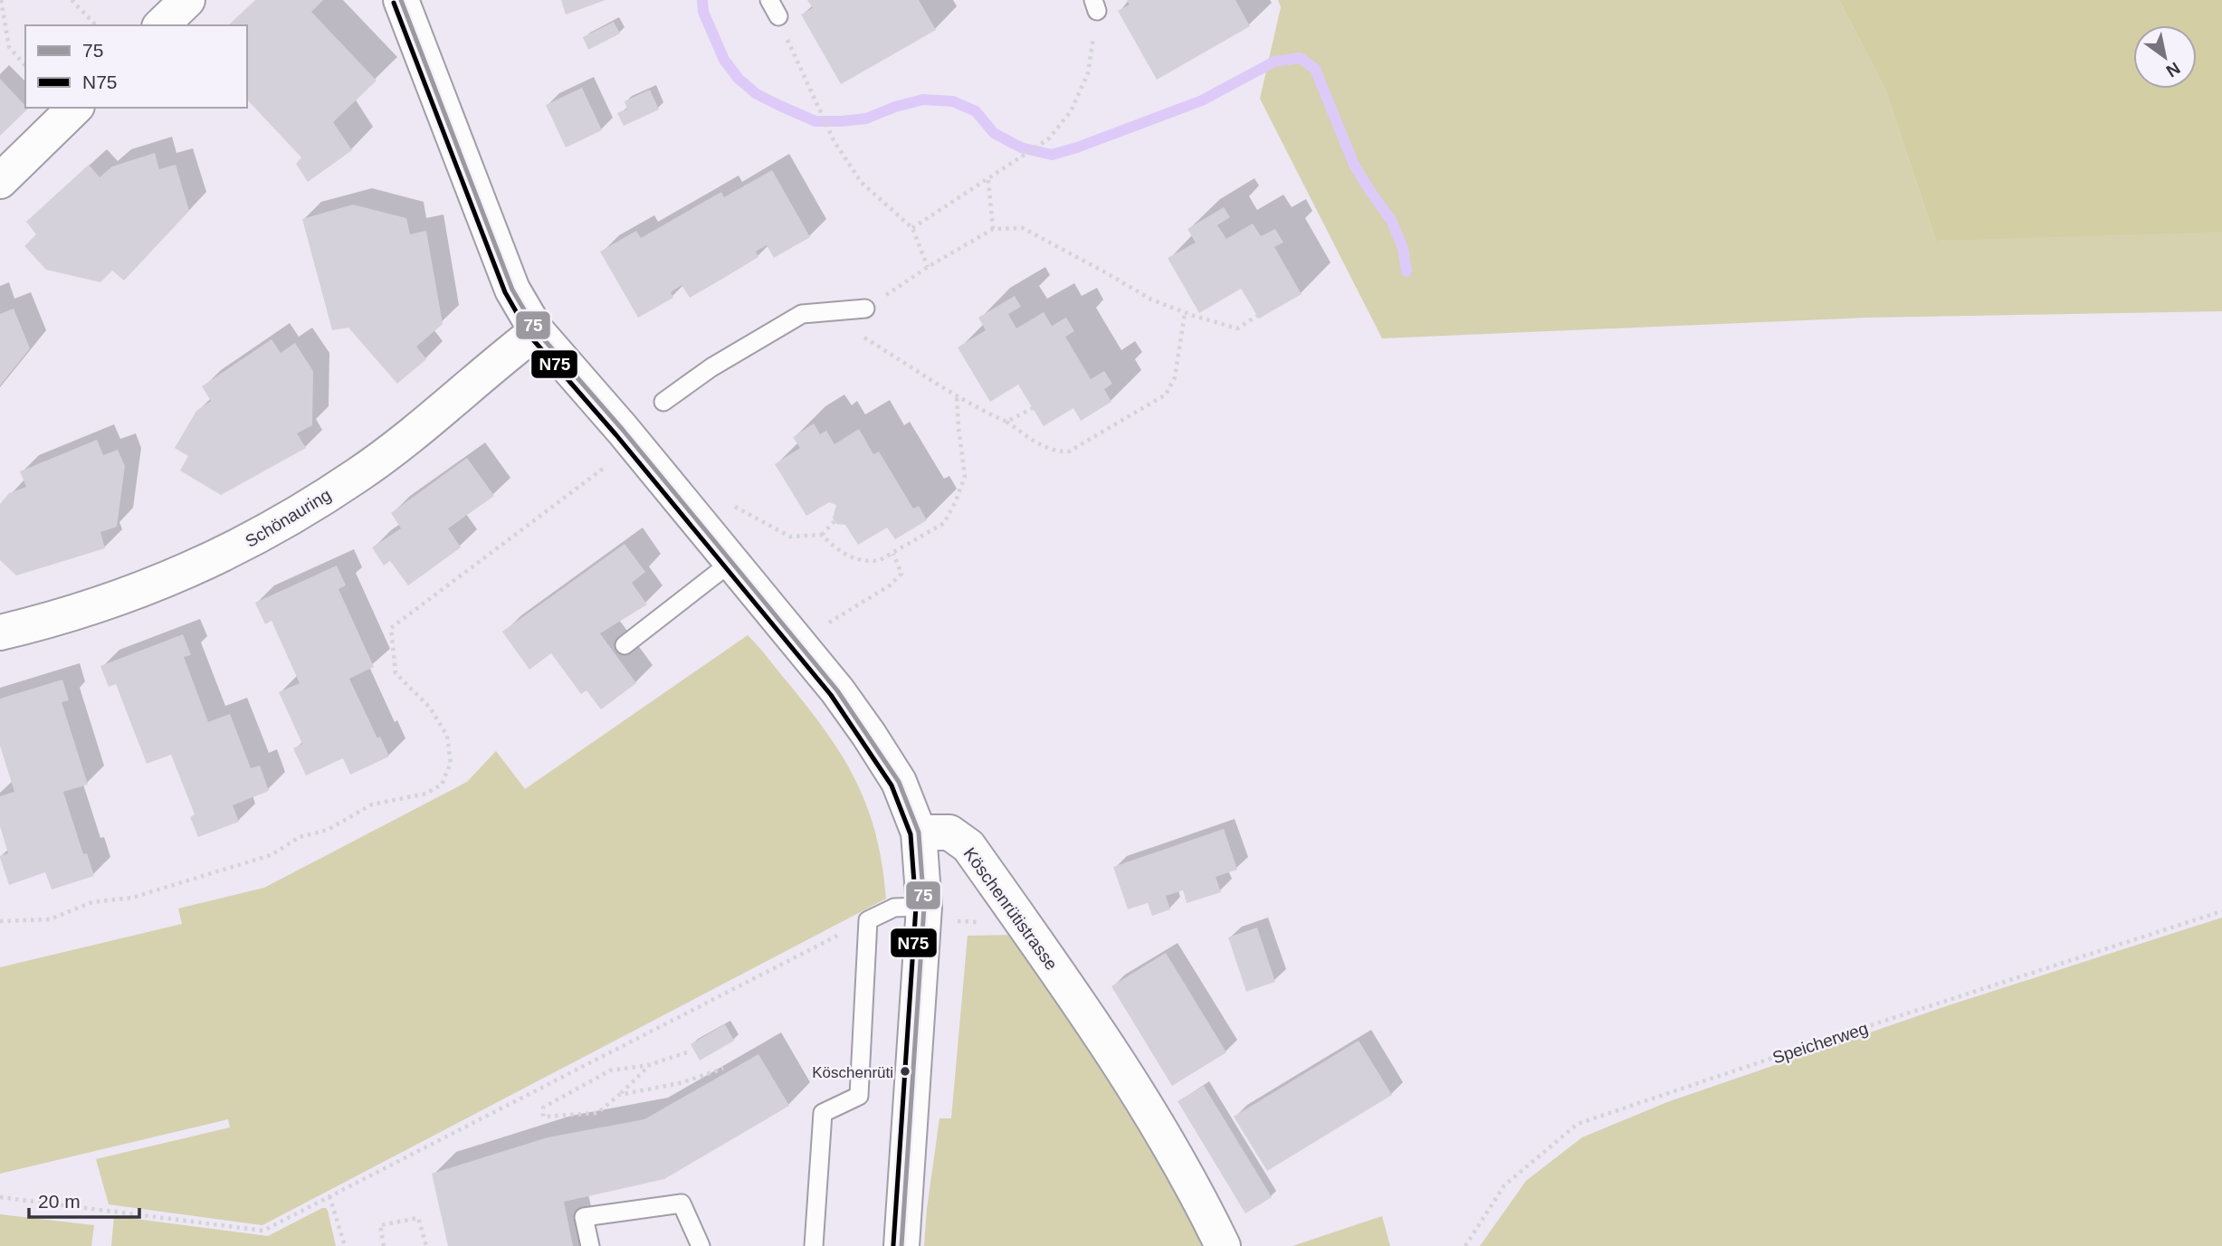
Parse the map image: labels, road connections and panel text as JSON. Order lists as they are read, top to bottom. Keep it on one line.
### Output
{"streets":{"street":["Schönauring","Köschenrütistrasse"],"path":["Speicherweg"]},"places":["Köschenrüti"],"lines":["transit line 75","transit line N75"],"legend":["75","N75"],"scale_bar":"20 m","north":"bottom right"}
